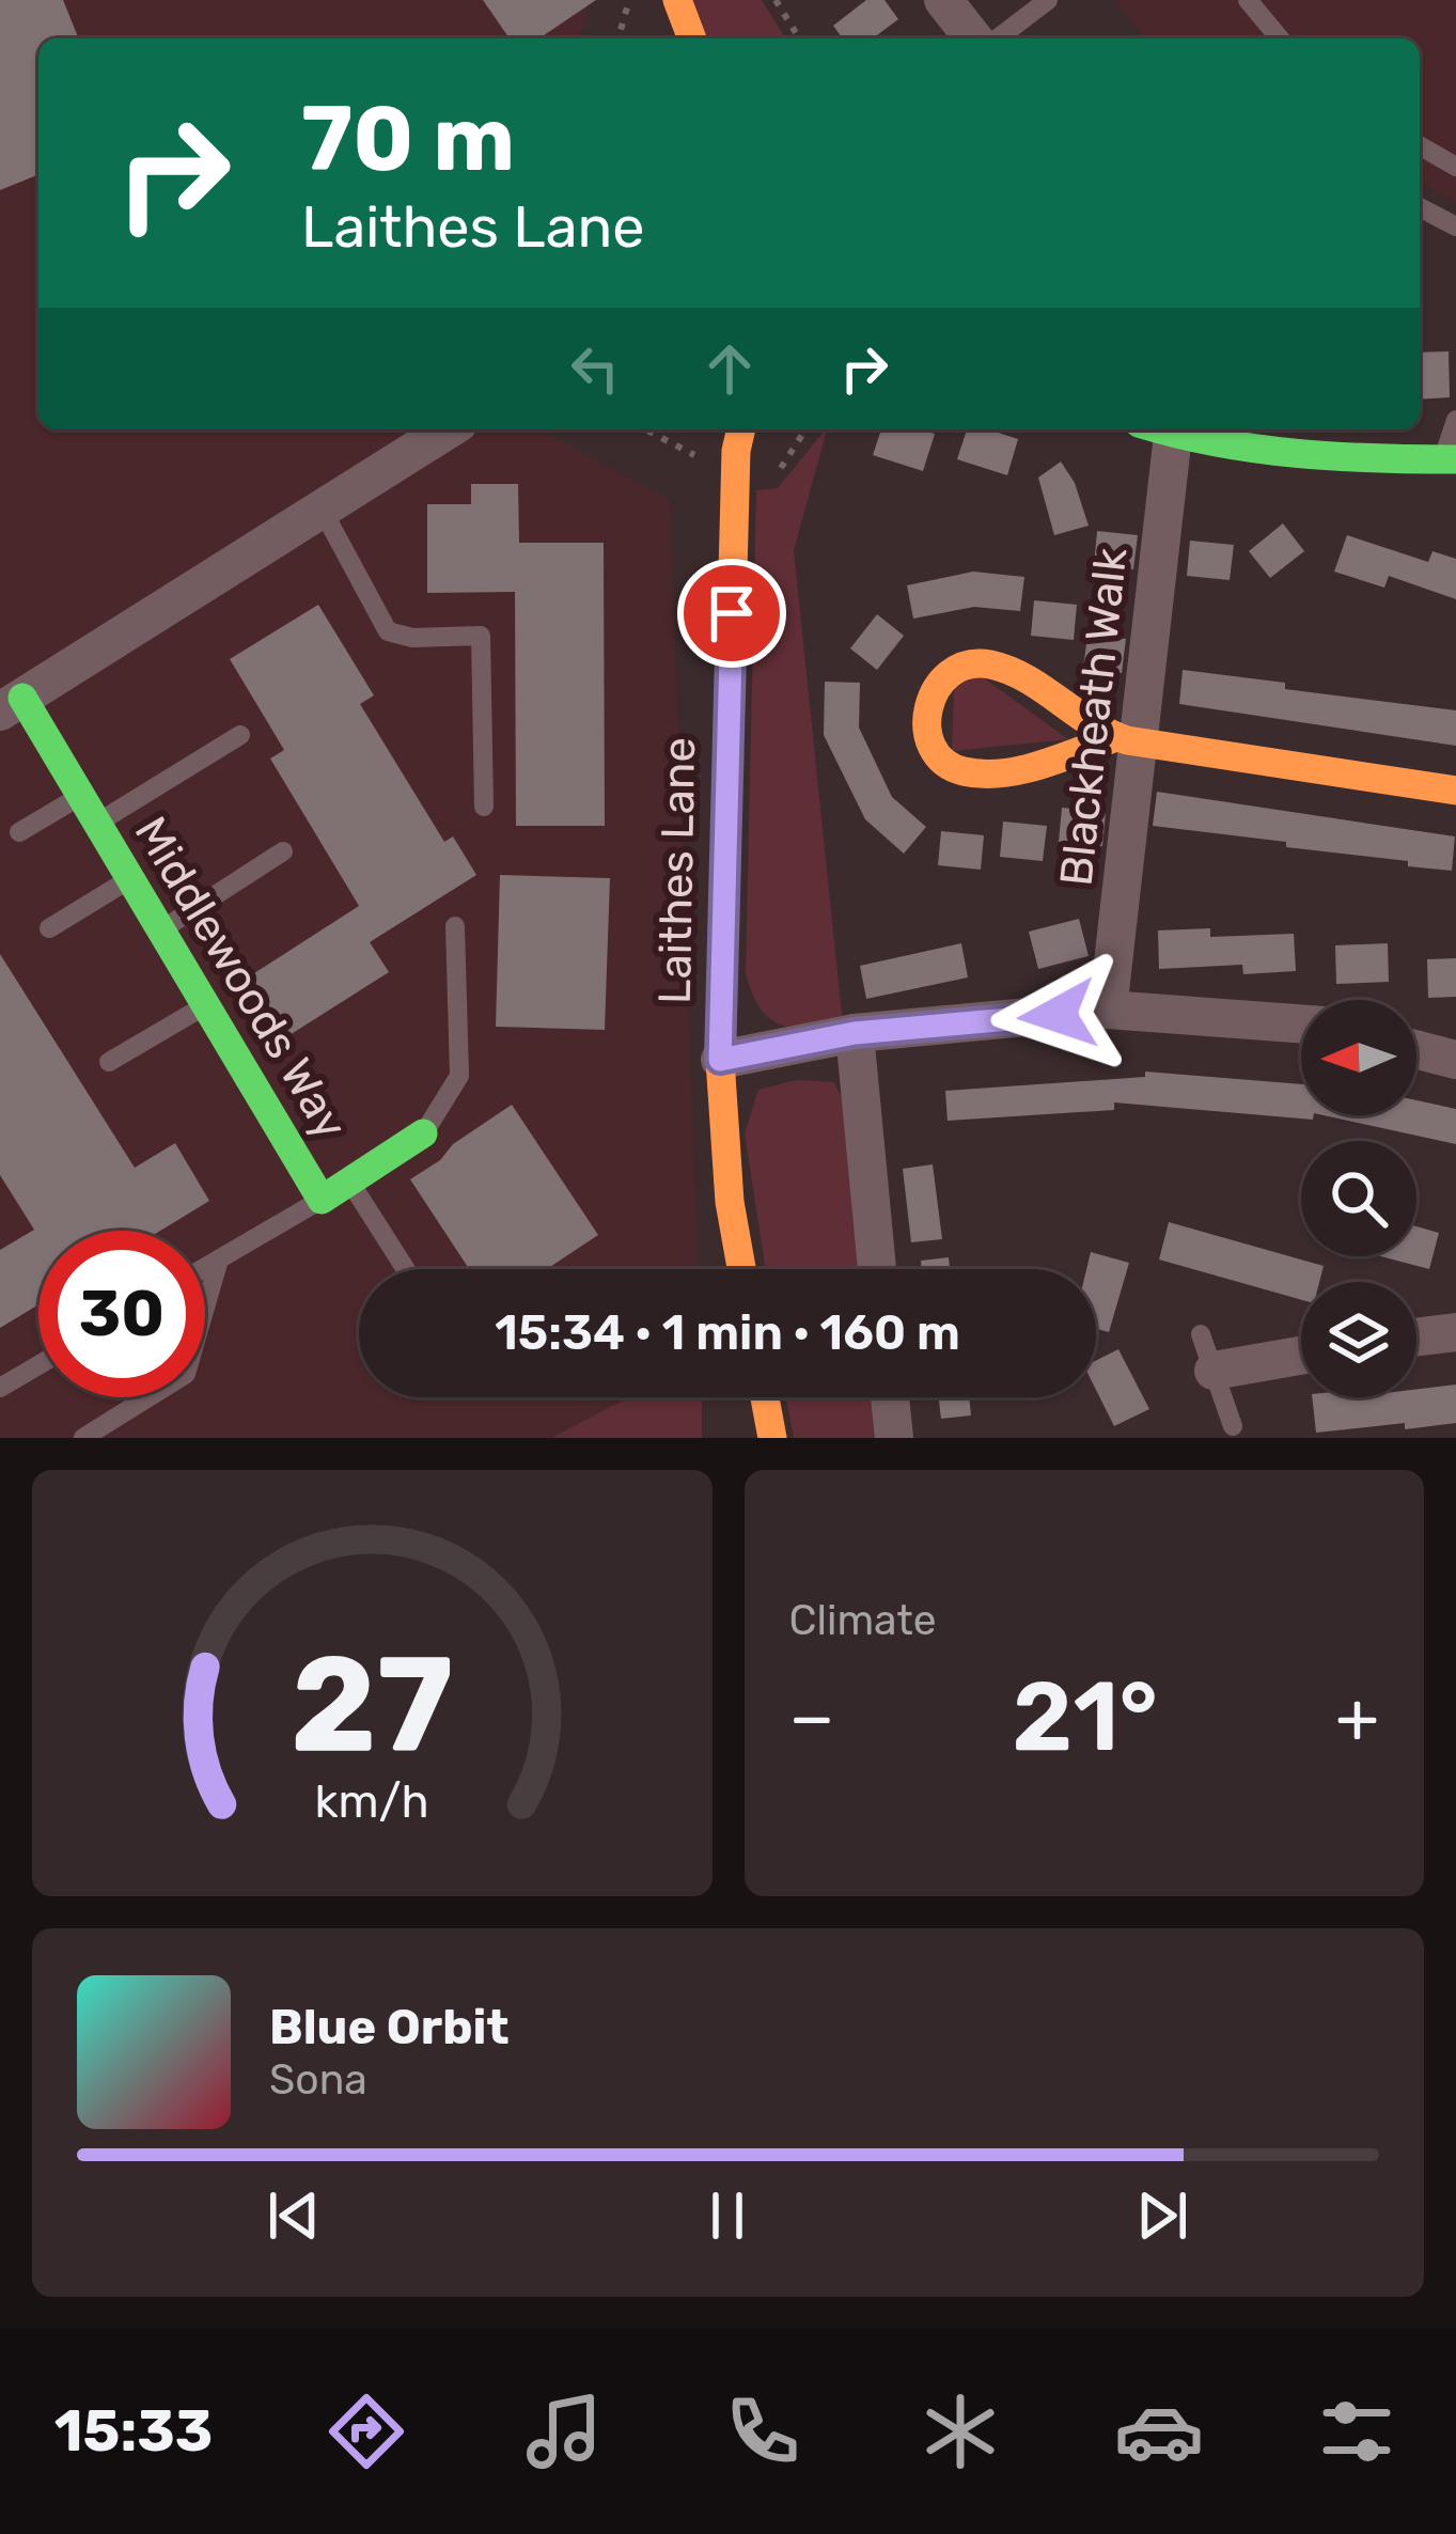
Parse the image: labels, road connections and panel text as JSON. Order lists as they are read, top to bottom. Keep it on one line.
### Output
{"streets":{"street":["Blackheath Walk","Laithes Lane","Middlewoods Way"]},"north":"left","page":{"turn":["70 m","Laithes Lane"],"limit":"30","trip":"15:34 · 1 min · 160 m","tile":"Climate","heat":["−","21°","+"],"song":["Blue Orbit","Sona"],"tabs":"15:33","gauge":["27","km/h"]}}
